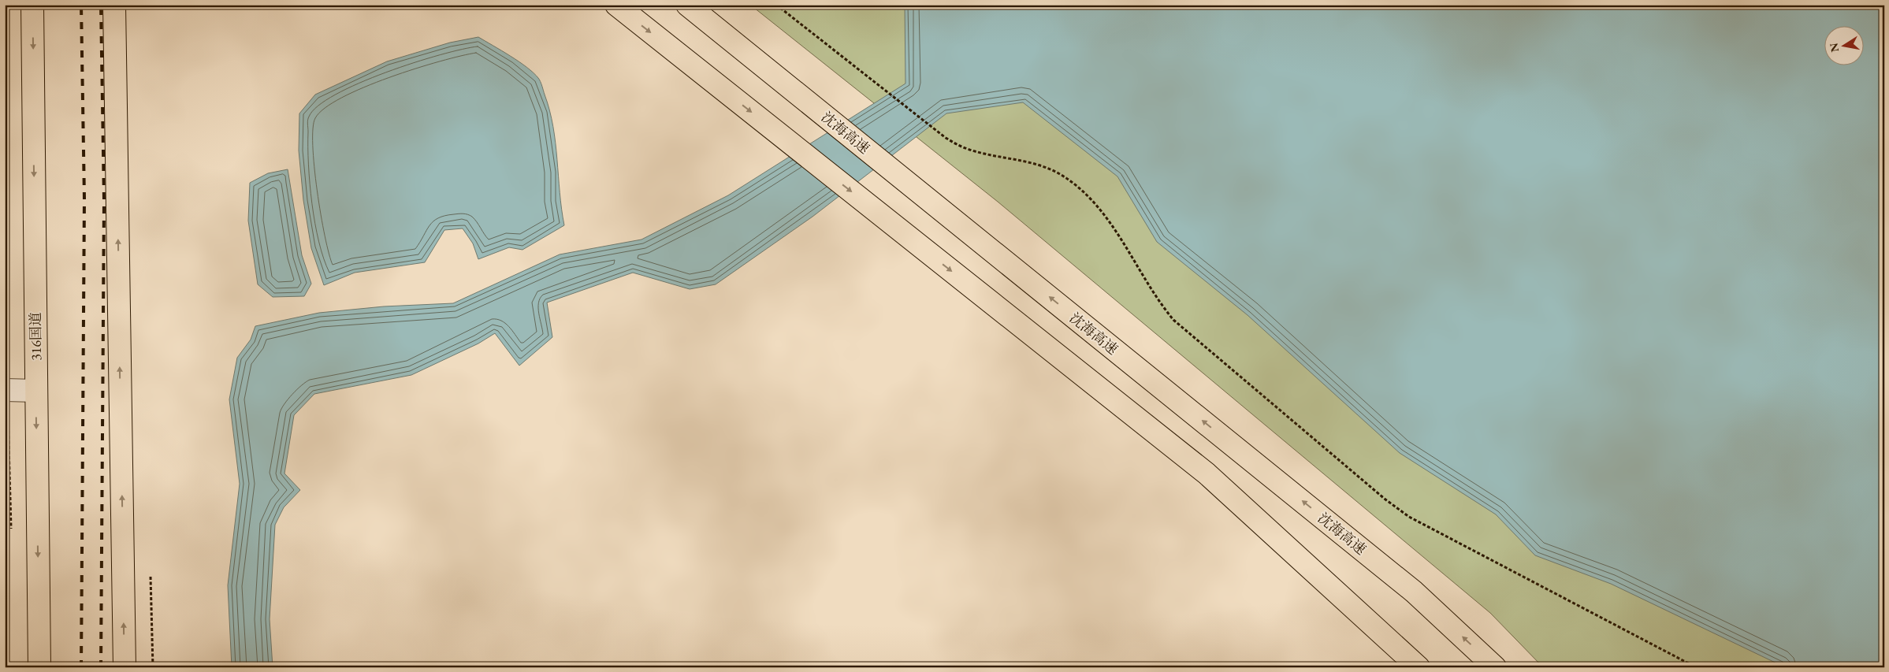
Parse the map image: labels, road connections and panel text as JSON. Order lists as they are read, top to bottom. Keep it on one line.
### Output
{"streets":{"highway":["沈海高速","316国道"]},"north":"left"}
